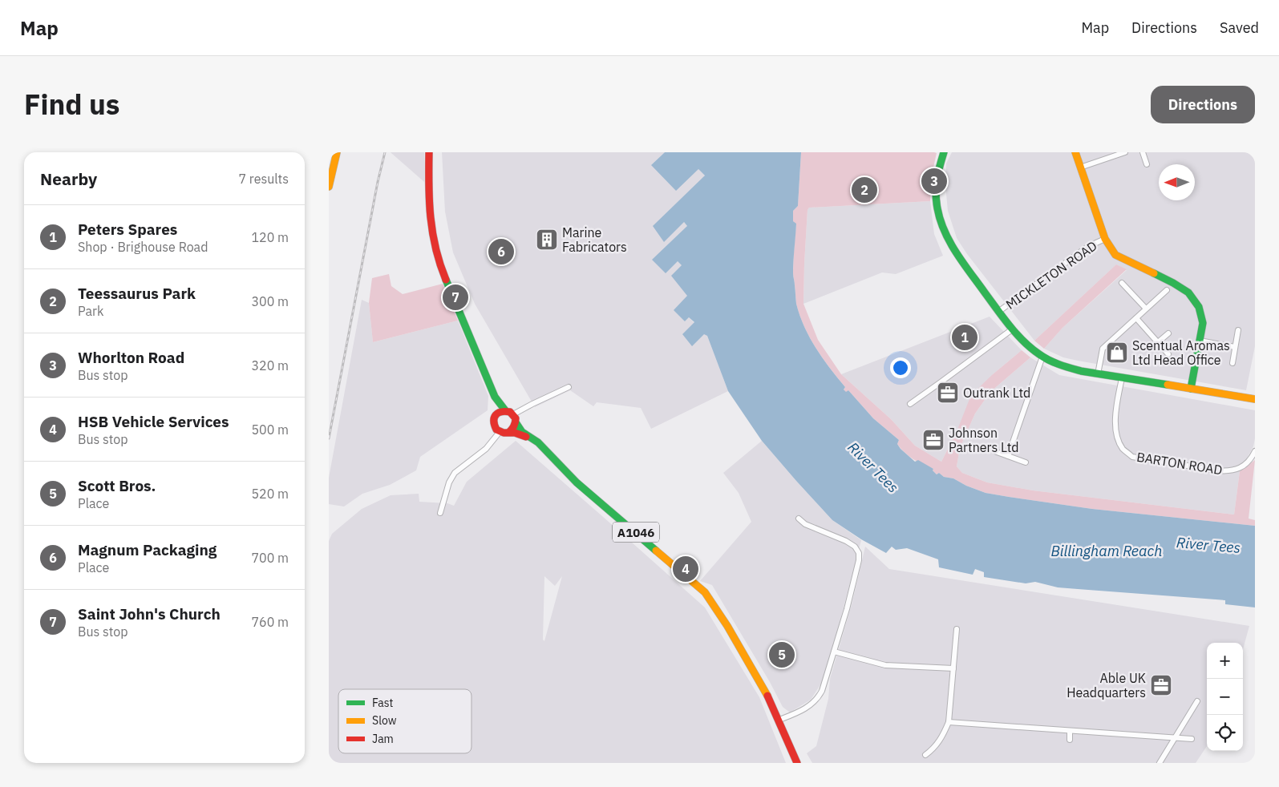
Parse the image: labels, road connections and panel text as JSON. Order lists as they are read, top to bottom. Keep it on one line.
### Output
{"streets":{"main road":["A1046"],"street":["MICKLETON ROAD","BARTON ROAD"]},"water":["River Tees","Billingham Reach"],"places":{"building":["Marine Fabricators"],"shop":["Scentual Aromas Ltd Head Office"],"office":["Outrank Ltd","Johnson Partners Ltd","Able UK Headquarters"]},"legend":["Fast","Slow","Jam"],"north":"left","page":{"header":"Map","nav":["Map","Directions","Saved"],"title":"Find us","buttons":"Directions","heading":["Nearby","7 results"],"pins":["3","2","6","7","1","4","5"],"list":[{"mark":"1","name":"Peters Spares","note":"Shop · Brighouse Road","value":"120 m"},{"mark":"2","name":"Teessaurus Park","note":"Park","value":"300 m"},{"mark":"3","name":"Whorlton Road","note":"Bus stop","value":"320 m"},{"mark":"4","name":"HSB Vehicle Services","note":"Bus stop","value":"500 m"},{"mark":"5","name":"Scott Bros.","note":"Place","value":"520 m"},{"mark":"6","name":"Magnum Packaging","note":"Place","value":"700 m"},{"mark":"7","name":"Saint John's Church","note":"Bus stop","value":"760 m"}],"map_buttons":["+","−"]}}
